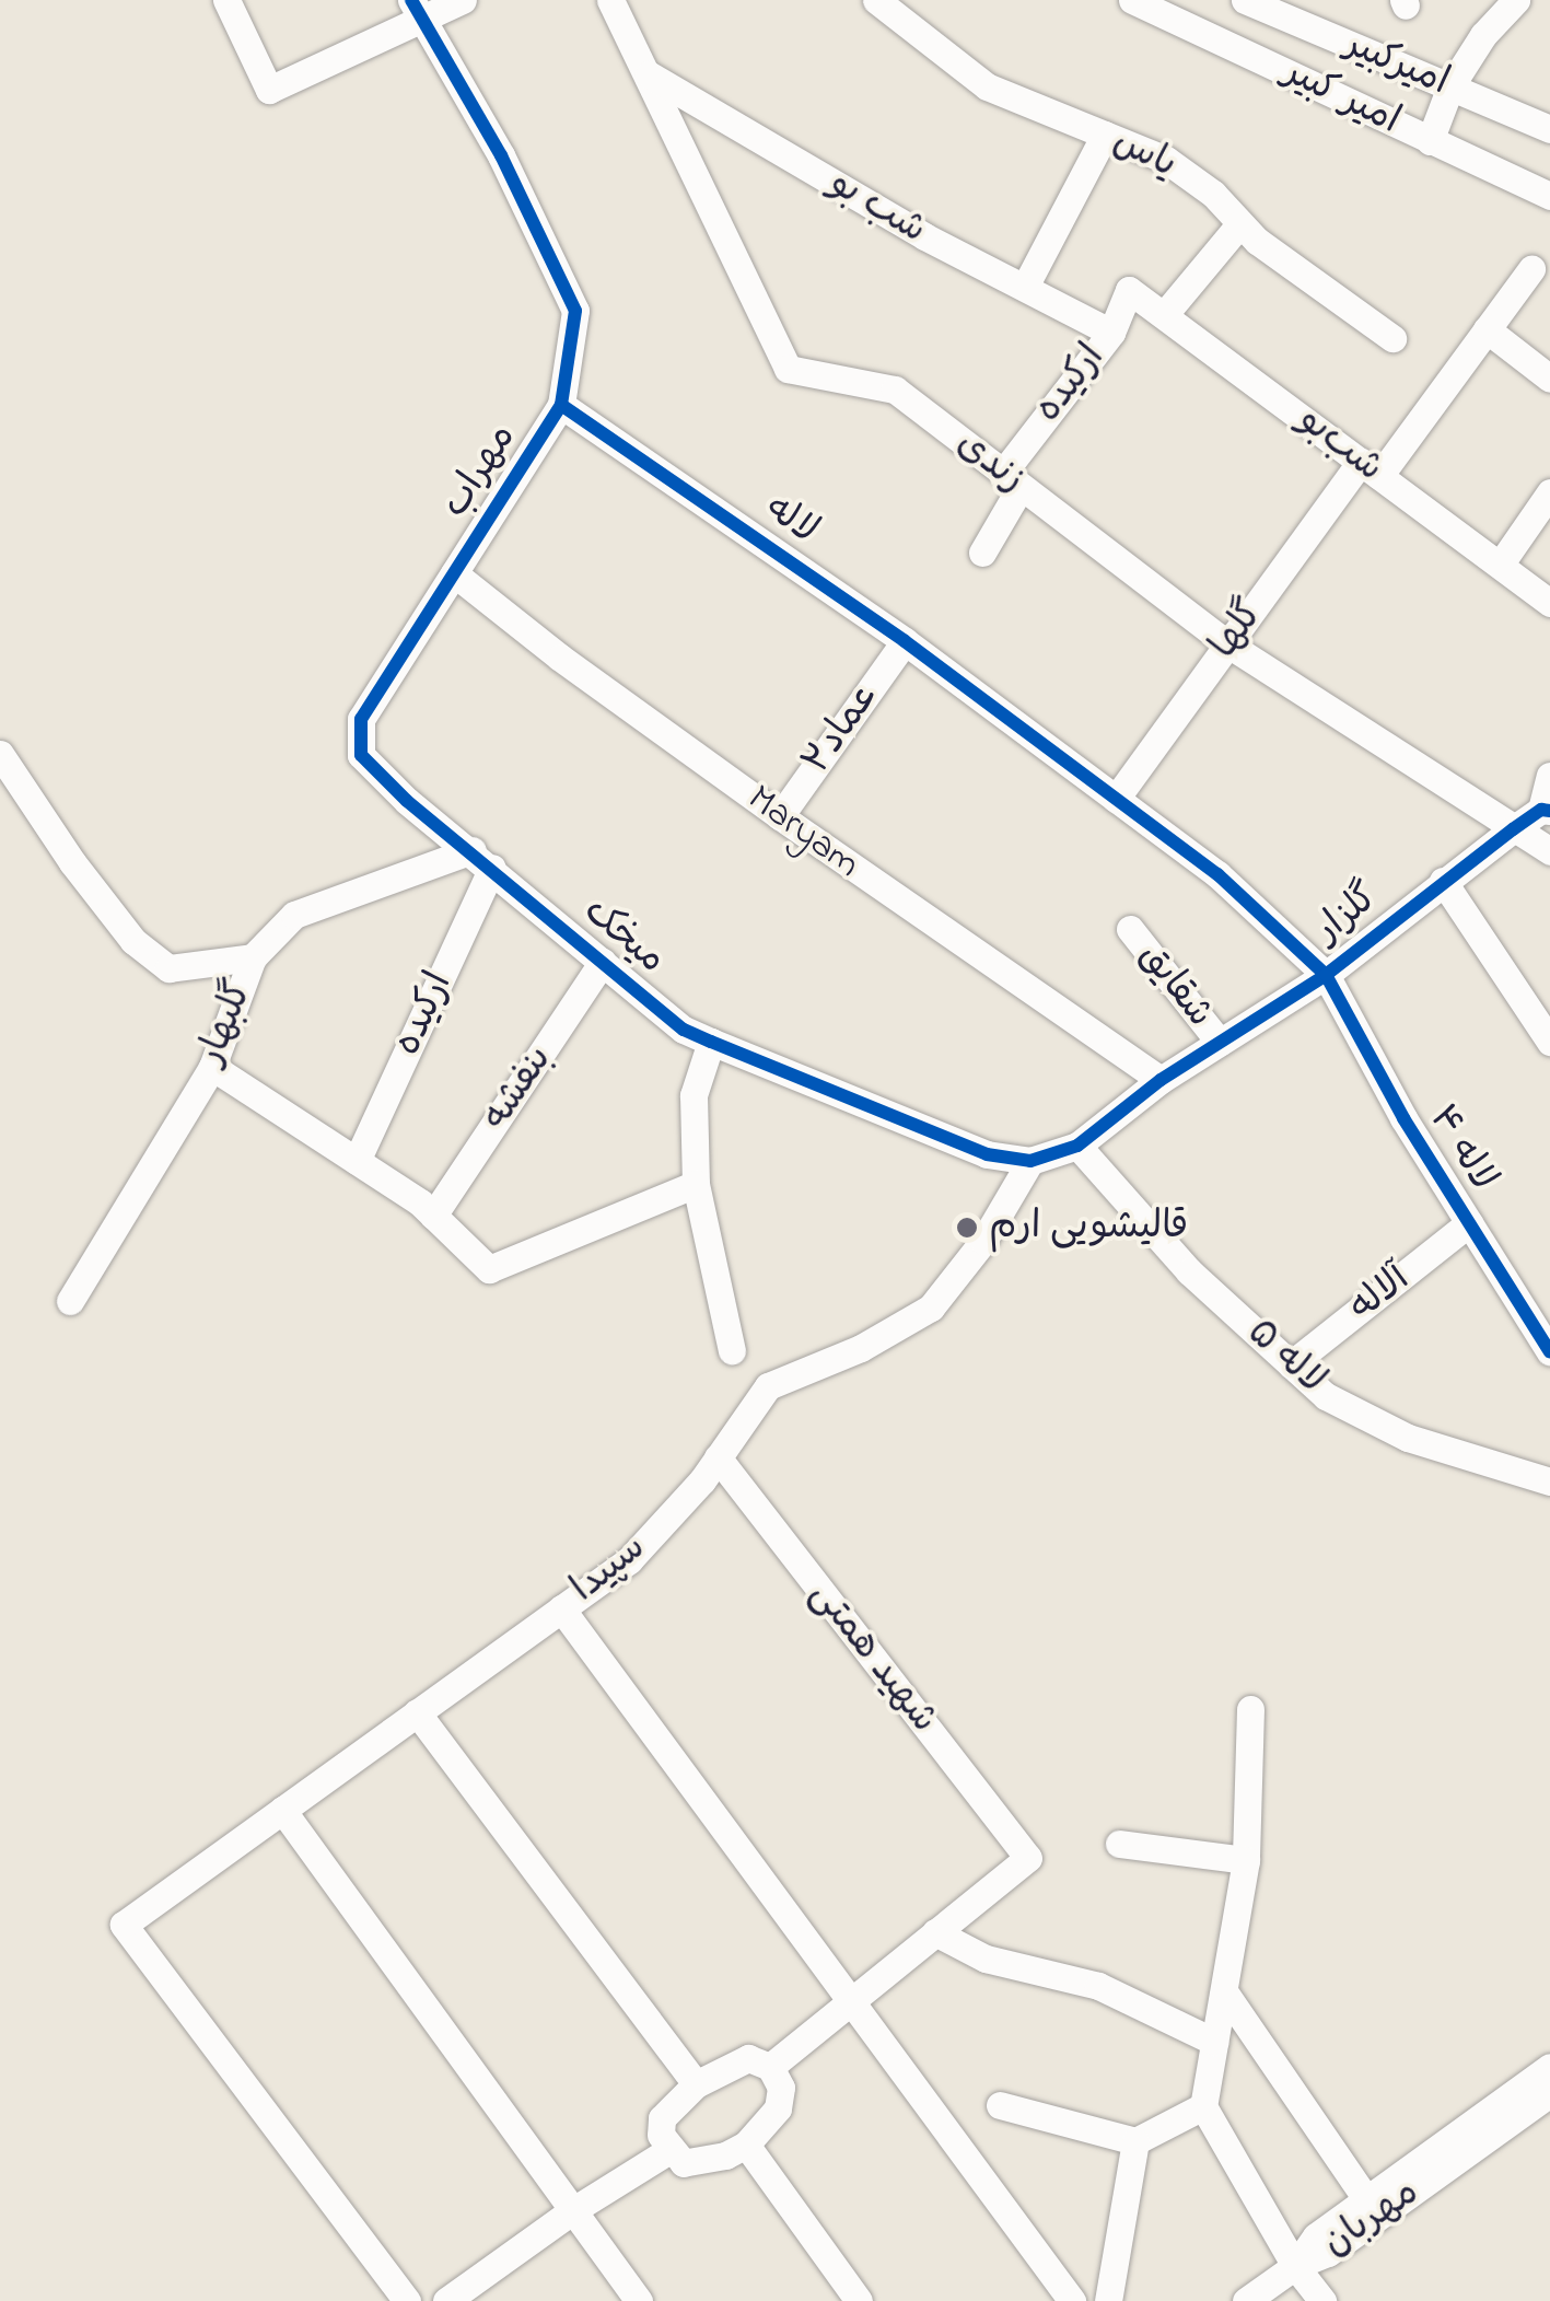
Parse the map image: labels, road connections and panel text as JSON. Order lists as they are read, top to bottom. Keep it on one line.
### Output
{"streets":{"street":["امیرکبیر","امیر کبیر","یاس","شب بو","ارکیده","شب‌بو","زندی","مهراب","لاله","گلها","عماد۲","Maryam","گلزار","میخک","شقایق","گلبهار","بنفشه","لاله ۴","آلاله","لاله ۵","سپیدا","شهید همتی","مهربان"]},"crossings":[["شب بو","ارکیده"],["شب بو","زندی"],["ارکیده","شب‌بو"],["ارکیده","زندی"],["ارکیده","میخک"],["ارکیده","گلبهار"],["شب‌بو","گلها"],["زندی","گلها"],["زندی","گلزار"],["مهراب","لاله"],["مهراب","Maryam"],["مهراب","میخک"],["لاله","گلها"],["لاله","عماد۲"],["لاله","گلزار"],["لاله","لاله ۴"],["عماد۲","Maryam"],["Maryam","گلزار"],["Maryam","میخک"],["گلزار","شقایق"],["گلزار","لاله ۴"],["گلزار","لاله ۵"],["میخک","گلبهار"],["میخک","بنفشه"],["میخک","سپیدا"],["لاله ۴","آلاله"],["آلاله","لاله ۵"],["سپیدا","شهید همتی"]],"places":["قالیشویی ارم"]}
